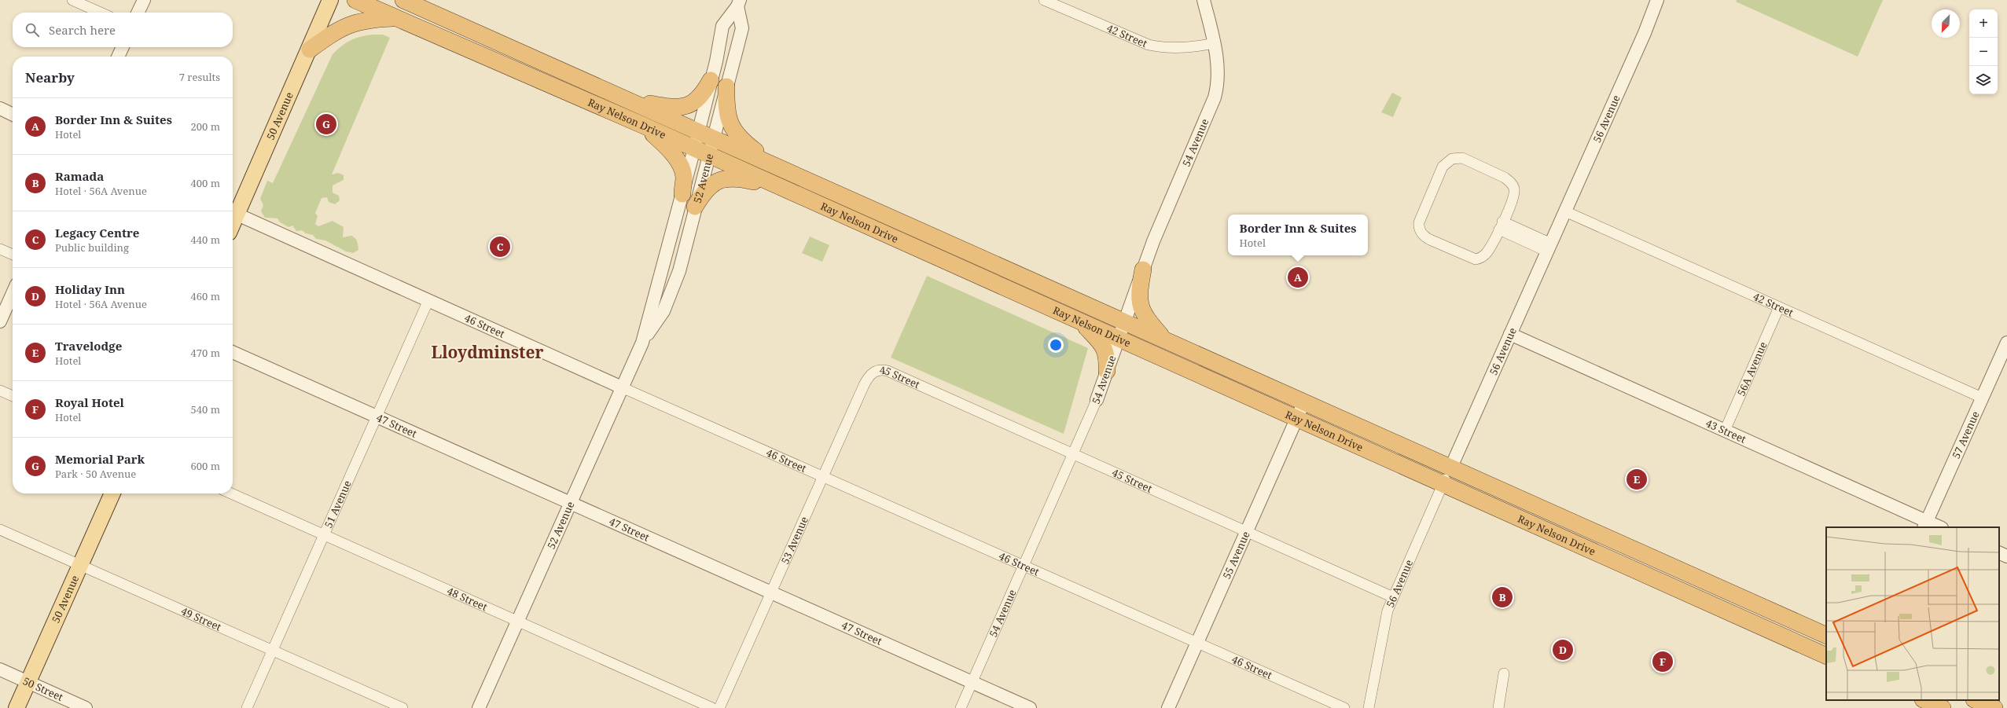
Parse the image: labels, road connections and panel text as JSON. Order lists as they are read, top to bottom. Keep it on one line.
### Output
{"streets":{"highway":["Ray Nelson Drive"],"main road":["50 Avenue"],"street":["42 Street","56 Avenue","54 Avenue","52 Avenue","46 Street","56A Avenue","45 Street","47 Street","43 Street","57 Avenue","51 Avenue","53 Avenue","55 Avenue","48 Street","49 Street","50 Street"]},"crossings":[["42 Street","56 Avenue"],["42 Street","54 Avenue"],["42 Street","56A Avenue"],["42 Street","57 Avenue"],["50 Avenue","46 Street"],["50 Avenue","49 Street"],["50 Avenue","50 Street"],["Ray Nelson Drive","56 Avenue"],["Ray Nelson Drive","54 Avenue"],["Ray Nelson Drive","52 Avenue"],["Ray Nelson Drive","55 Avenue"],["56 Avenue","45 Street"],["56 Avenue","43 Street"],["54 Avenue","46 Street"],["54 Avenue","45 Street"],["54 Avenue","47 Street"],["52 Avenue","46 Street"],["52 Avenue","47 Street"],["52 Avenue","48 Street"],["46 Street","51 Avenue"],["46 Street","53 Avenue"],["46 Street","55 Avenue"],["56A Avenue","43 Street"],["45 Street","53 Avenue"],["45 Street","55 Avenue"],["47 Street","51 Avenue"],["47 Street","53 Avenue"],["43 Street","57 Avenue"],["51 Avenue","48 Street"],["51 Avenue","49 Street"]],"districts":["Lloydminster"],"north":"bottom left","page":{"map_buttons":["+","−"],"search":"Search here","heading":["Nearby","7 results"],"list":[{"mark":"A","name":"Border Inn & Suites","note":"Hotel","value":"200 m"},{"mark":"B","name":"Ramada","note":"Hotel · 56A Avenue","value":"400 m"},{"mark":"C","name":"Legacy Centre","note":"Public building","value":"440 m"},{"mark":"D","name":"Holiday Inn","note":"Hotel · 56A Avenue","value":"460 m"},{"mark":"E","name":"Travelodge","note":"Hotel","value":"470 m"},{"mark":"F","name":"Royal Hotel","note":"Hotel","value":"540 m"},{"mark":"G","name":"Memorial Park","note":"Park · 50 Avenue","value":"600 m"}],"pins":["G","C","A","E","B","D","F"],"popup":["Border Inn & Suites","Hotel"]}}
